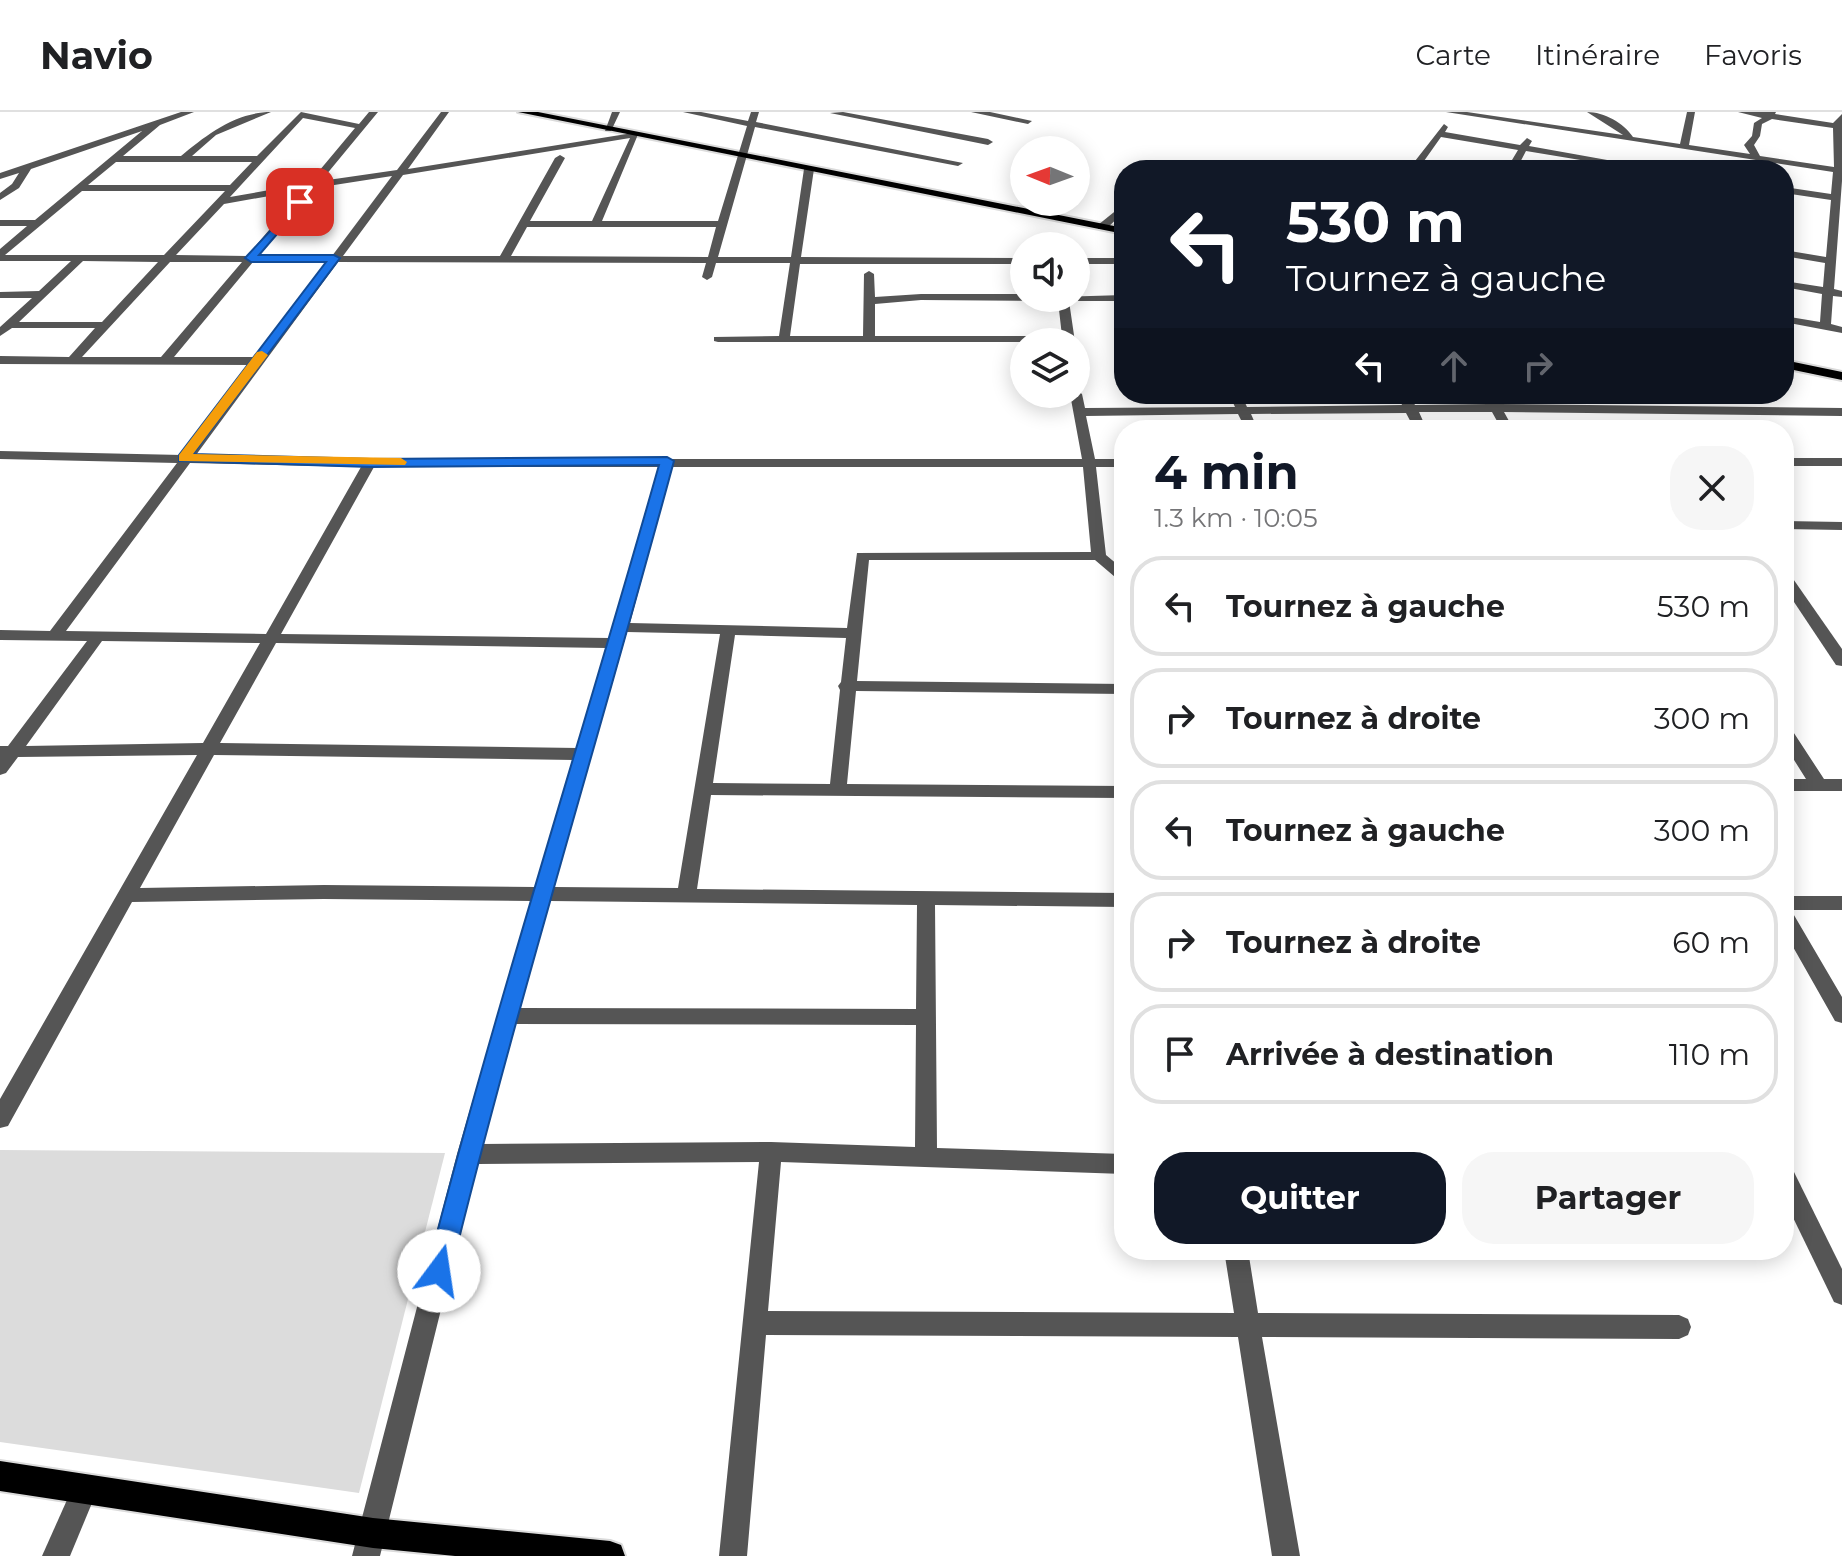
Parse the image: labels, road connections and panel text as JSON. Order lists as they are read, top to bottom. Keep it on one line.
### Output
{"north":"left","page":{"header":"Navio","nav":["Carte","Itinéraire","Favoris"],"turn":["530 m","Tournez à gauche"],"heading":["4 min","1.3 km · 10:05"],"list":[{"name":"Tournez à gauche","value":"530 m"},{"name":"Tournez à droite","value":"300 m"},{"name":"Tournez à gauche","value":"300 m"},{"name":"Tournez à droite","value":"60 m"},{"name":"Arrivée à destination","value":"110 m"}],"buttons":["Quitter","Partager"]}}
